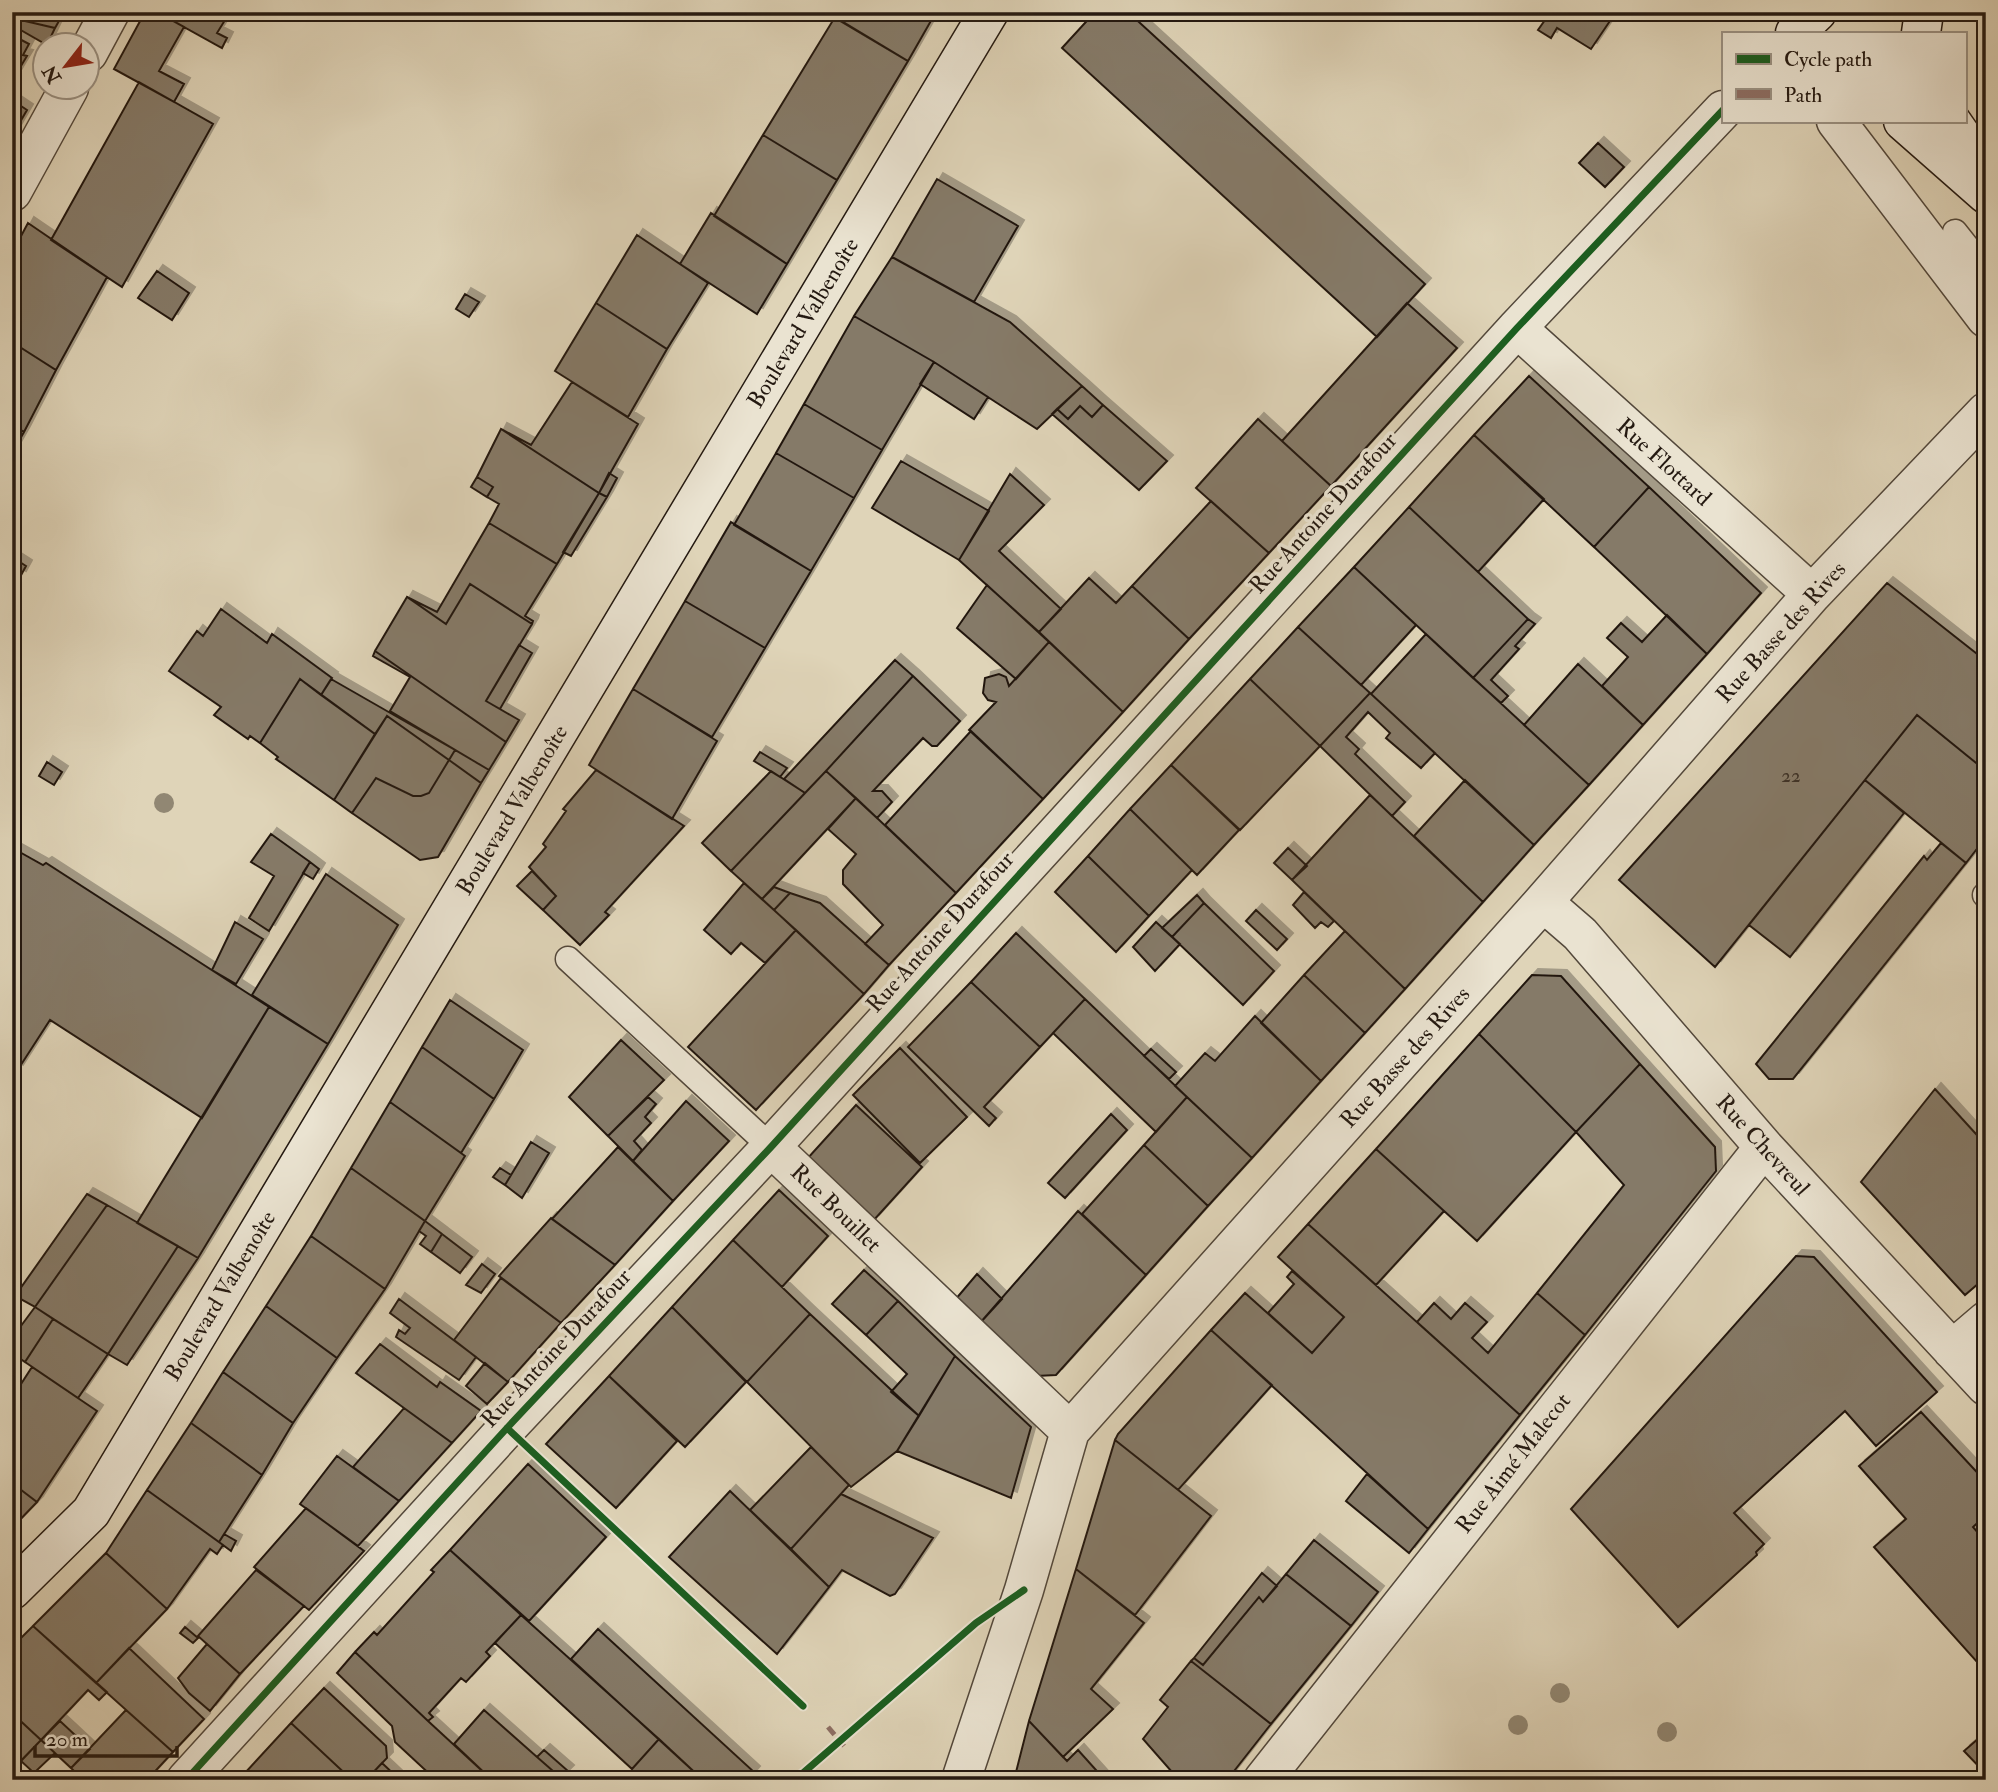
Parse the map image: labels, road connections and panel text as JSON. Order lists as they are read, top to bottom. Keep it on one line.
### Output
{"streets":{"street":["Boulevard Valbenoîte","Rue Flottard","Rue Antoine Durafour","Rue Basse des Rives","Rue Chevreul","Rue Bouillet","Rue Aimé Malecot"]},"crossings":[["Rue Flottard","Rue Antoine Durafour"],["Rue Flottard","Rue Basse des Rives"],["Rue Antoine Durafour","Rue Bouillet"],["Rue Basse des Rives","Rue Chevreul"],["Rue Basse des Rives","Rue Bouillet"],["Rue Chevreul","Rue Aimé Malecot"]],"house_numbers":["22"],"legend":["Cycle path","Path"],"scale_bar":"20 m","north":"bottom left"}
